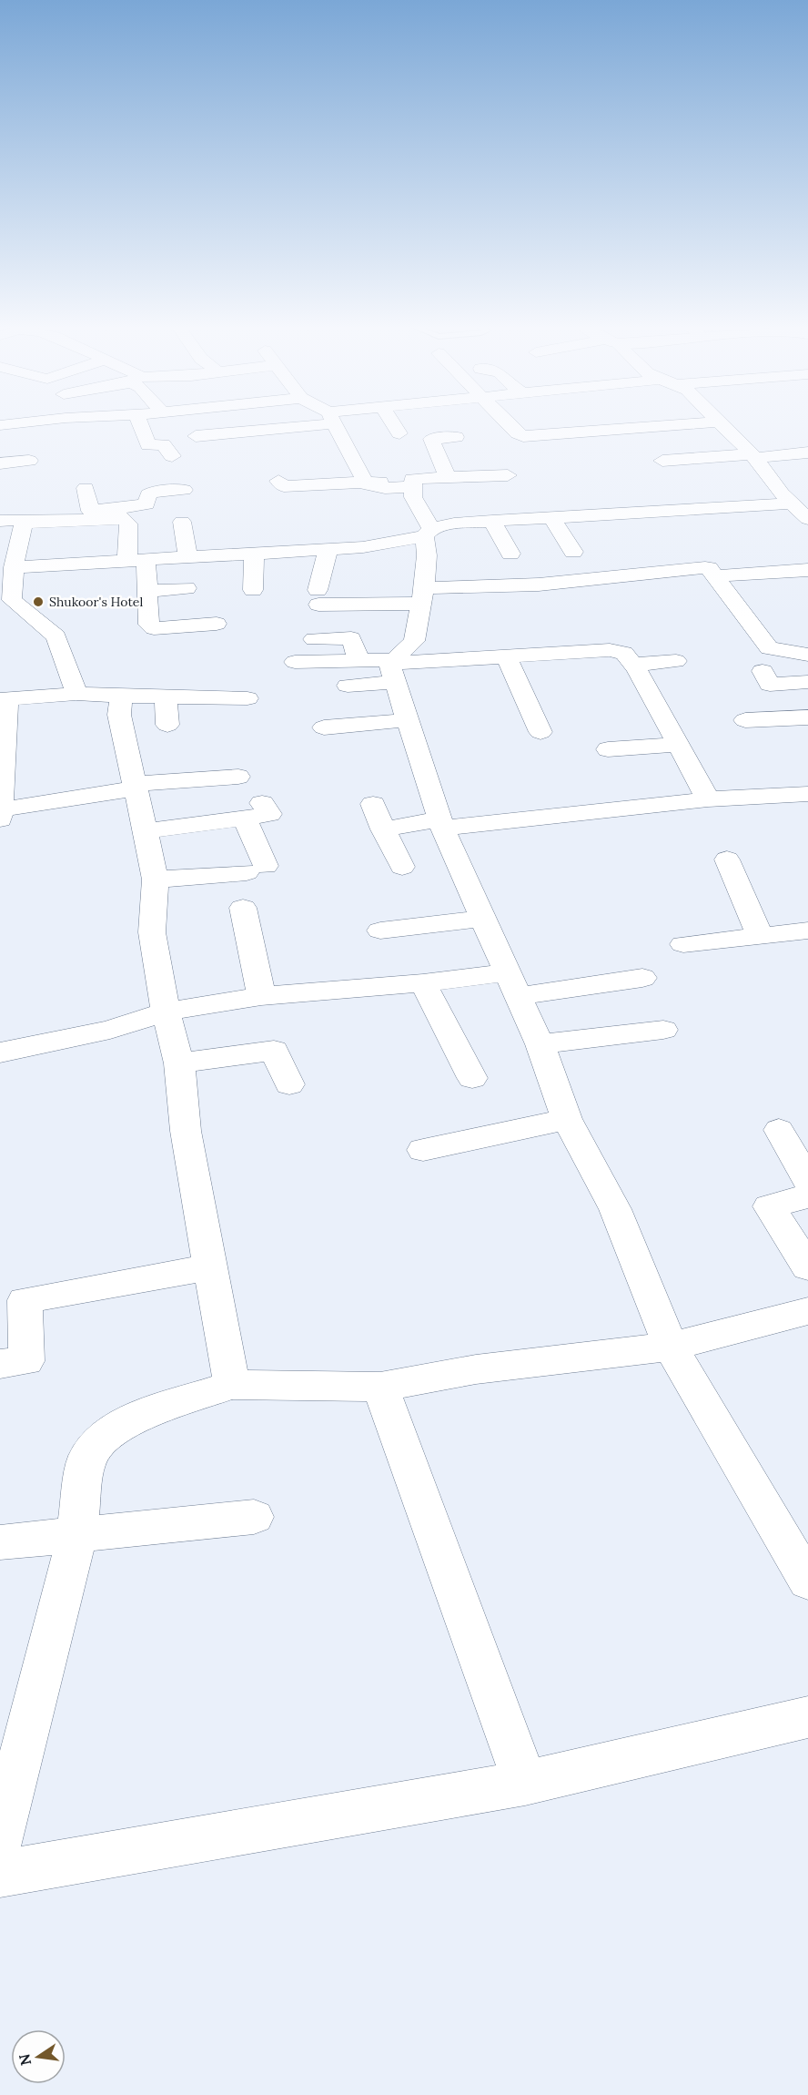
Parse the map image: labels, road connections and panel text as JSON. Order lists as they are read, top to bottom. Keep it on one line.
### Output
{"places":["Shukoor's Hotel"],"north":"left"}
